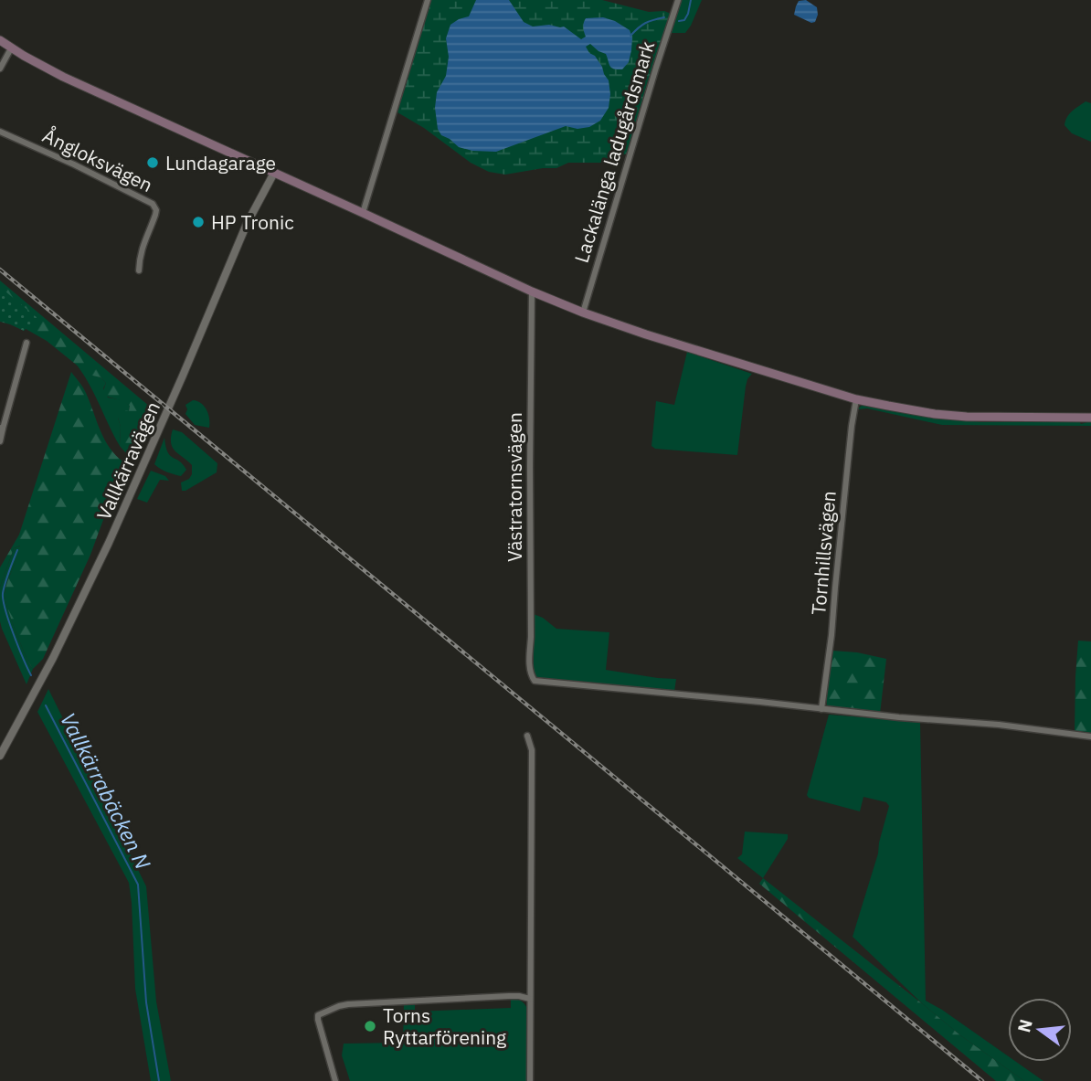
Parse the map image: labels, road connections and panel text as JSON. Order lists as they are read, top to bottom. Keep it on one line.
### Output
{"streets":{"street":["Lackalänga ladugårdsmark","Ångloksvägen","Vallkärravägen","Västratornsvägen","Tornhillsvägen"]},"crossings":[["Västratornsvägen","Tornhillsvägen"]],"water":["Vallkärrabäcken N"],"places":["Lundagarage","HP Tronic","Torns Ryttarförening"],"north":"left"}
